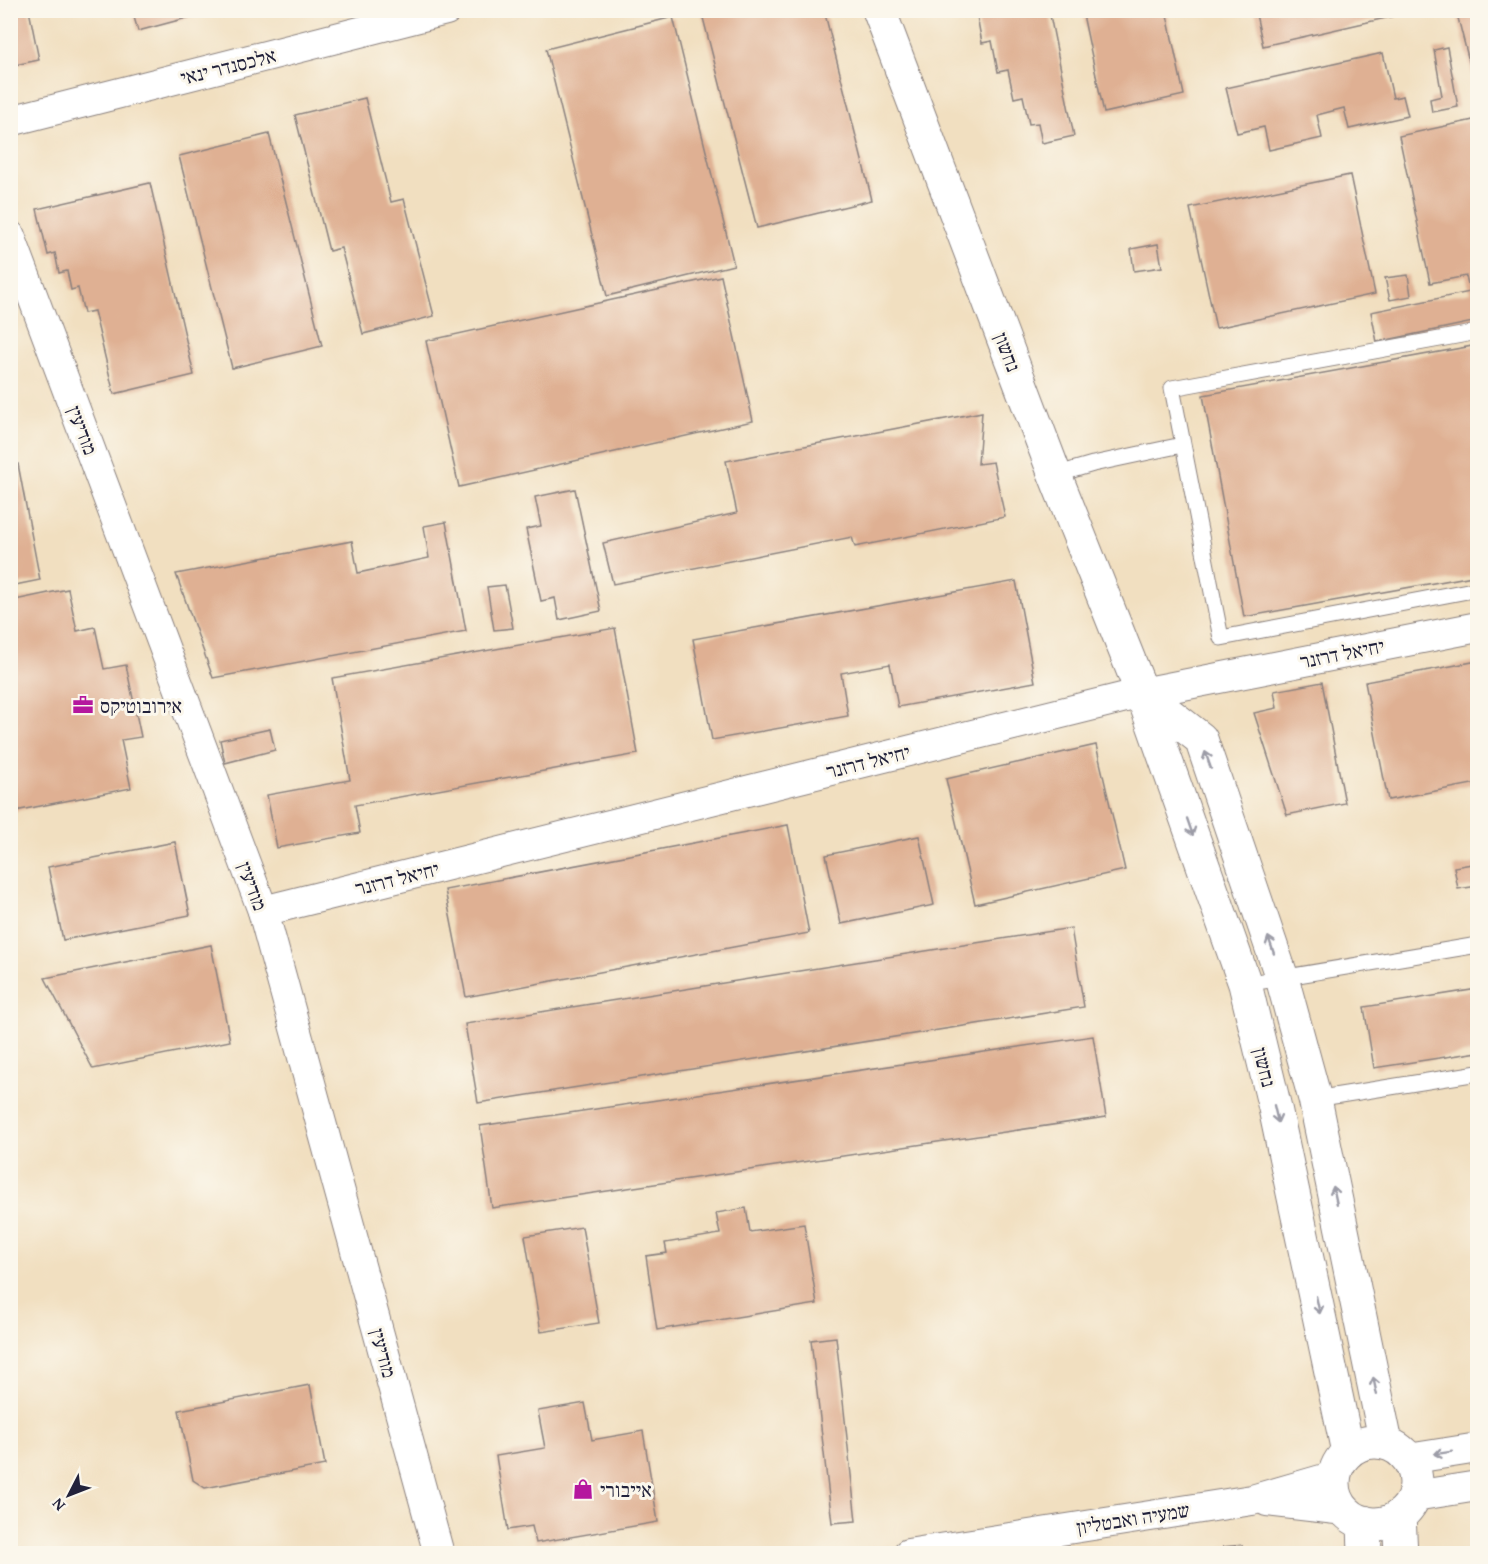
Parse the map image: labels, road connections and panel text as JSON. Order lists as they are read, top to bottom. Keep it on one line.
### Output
{"streets":{"street":["אלכסנדר ינאי","נחשון","מודיעין","יחיאל דרזנר","שמעיה ואבטליון"]},"crossings":[["נחשון","יחיאל דרזנר"],["נחשון","שמעיה ואבטליון"],["מודיעין","יחיאל דרזנר"]],"places":{"office":["אירובוטיקס"],"shop":["אייבורי"]},"north":"bottom left"}
